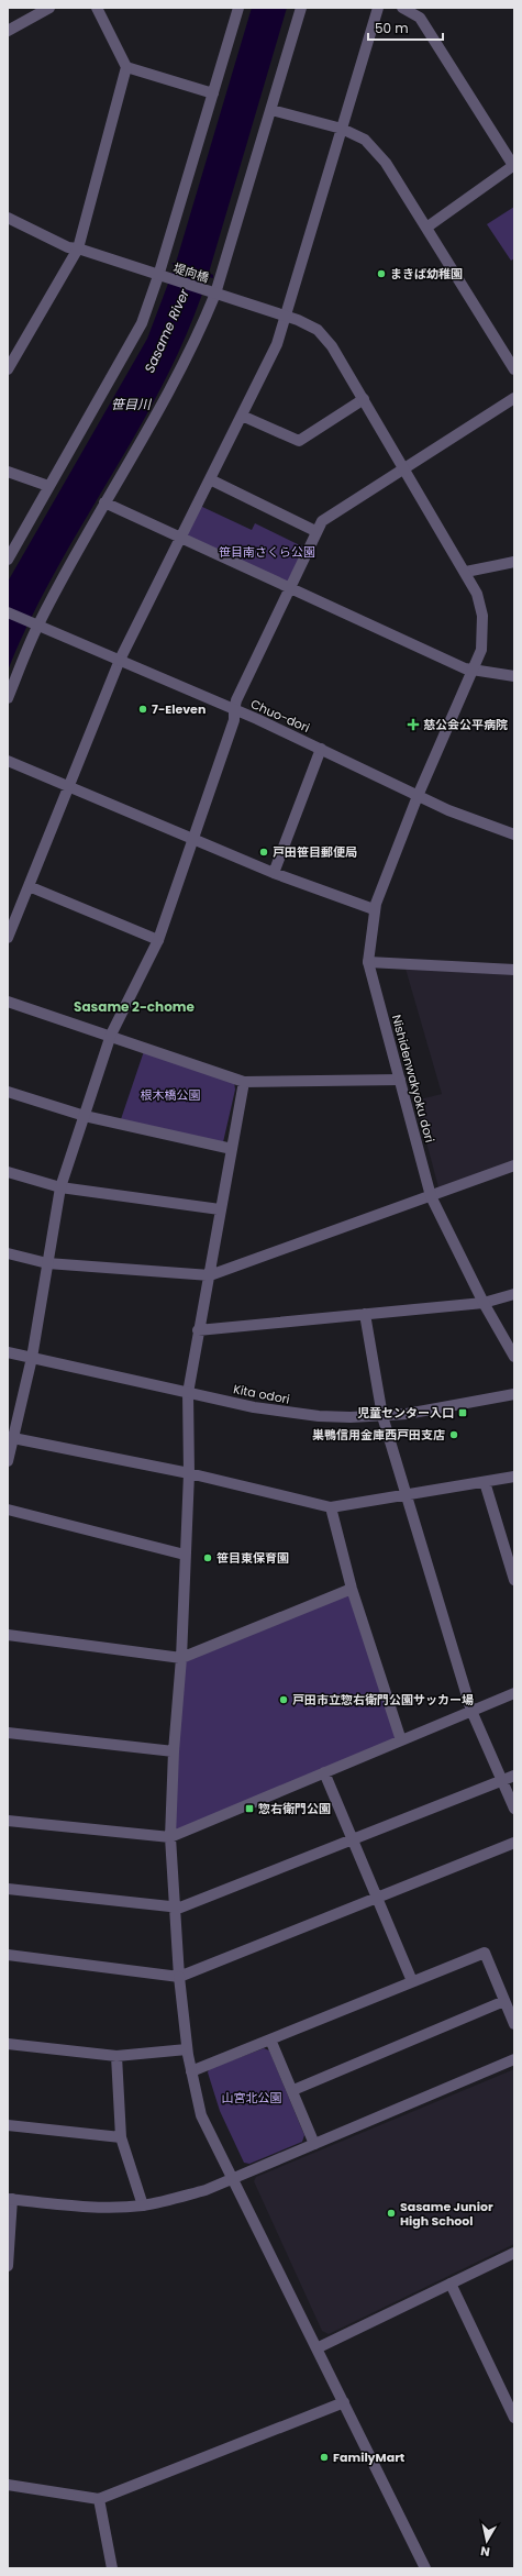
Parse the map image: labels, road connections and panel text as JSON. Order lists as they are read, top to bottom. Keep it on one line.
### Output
{"streets":{"street":["堤向橋","Chuo-dori","Nishidenwakyoku dori","Kita odori"]},"crossings":[["堤向橋","Nishidenwakyoku dori"],["Chuo-dori","Nishidenwakyoku dori"]],"districts":["Sasame 2-chome"],"water":["Sasame River","笹目川"],"parks":["笹目南さくら公園","根木橋公園","山宮北公園"],"places":{"other":["まきば幼稚園","7-Eleven","戸田笹目郵便局","巣鴨信用金庫西戸田支店","笹目東保育園","戸田市立惣右衛門公園サッカー場","Sasame Junior High School","FamilyMart"],"health":["慈公会公平病院"],"transit":["児童センター入口","惣右衛門公園"]},"scale_bar":"50 m","north":"bottom"}
